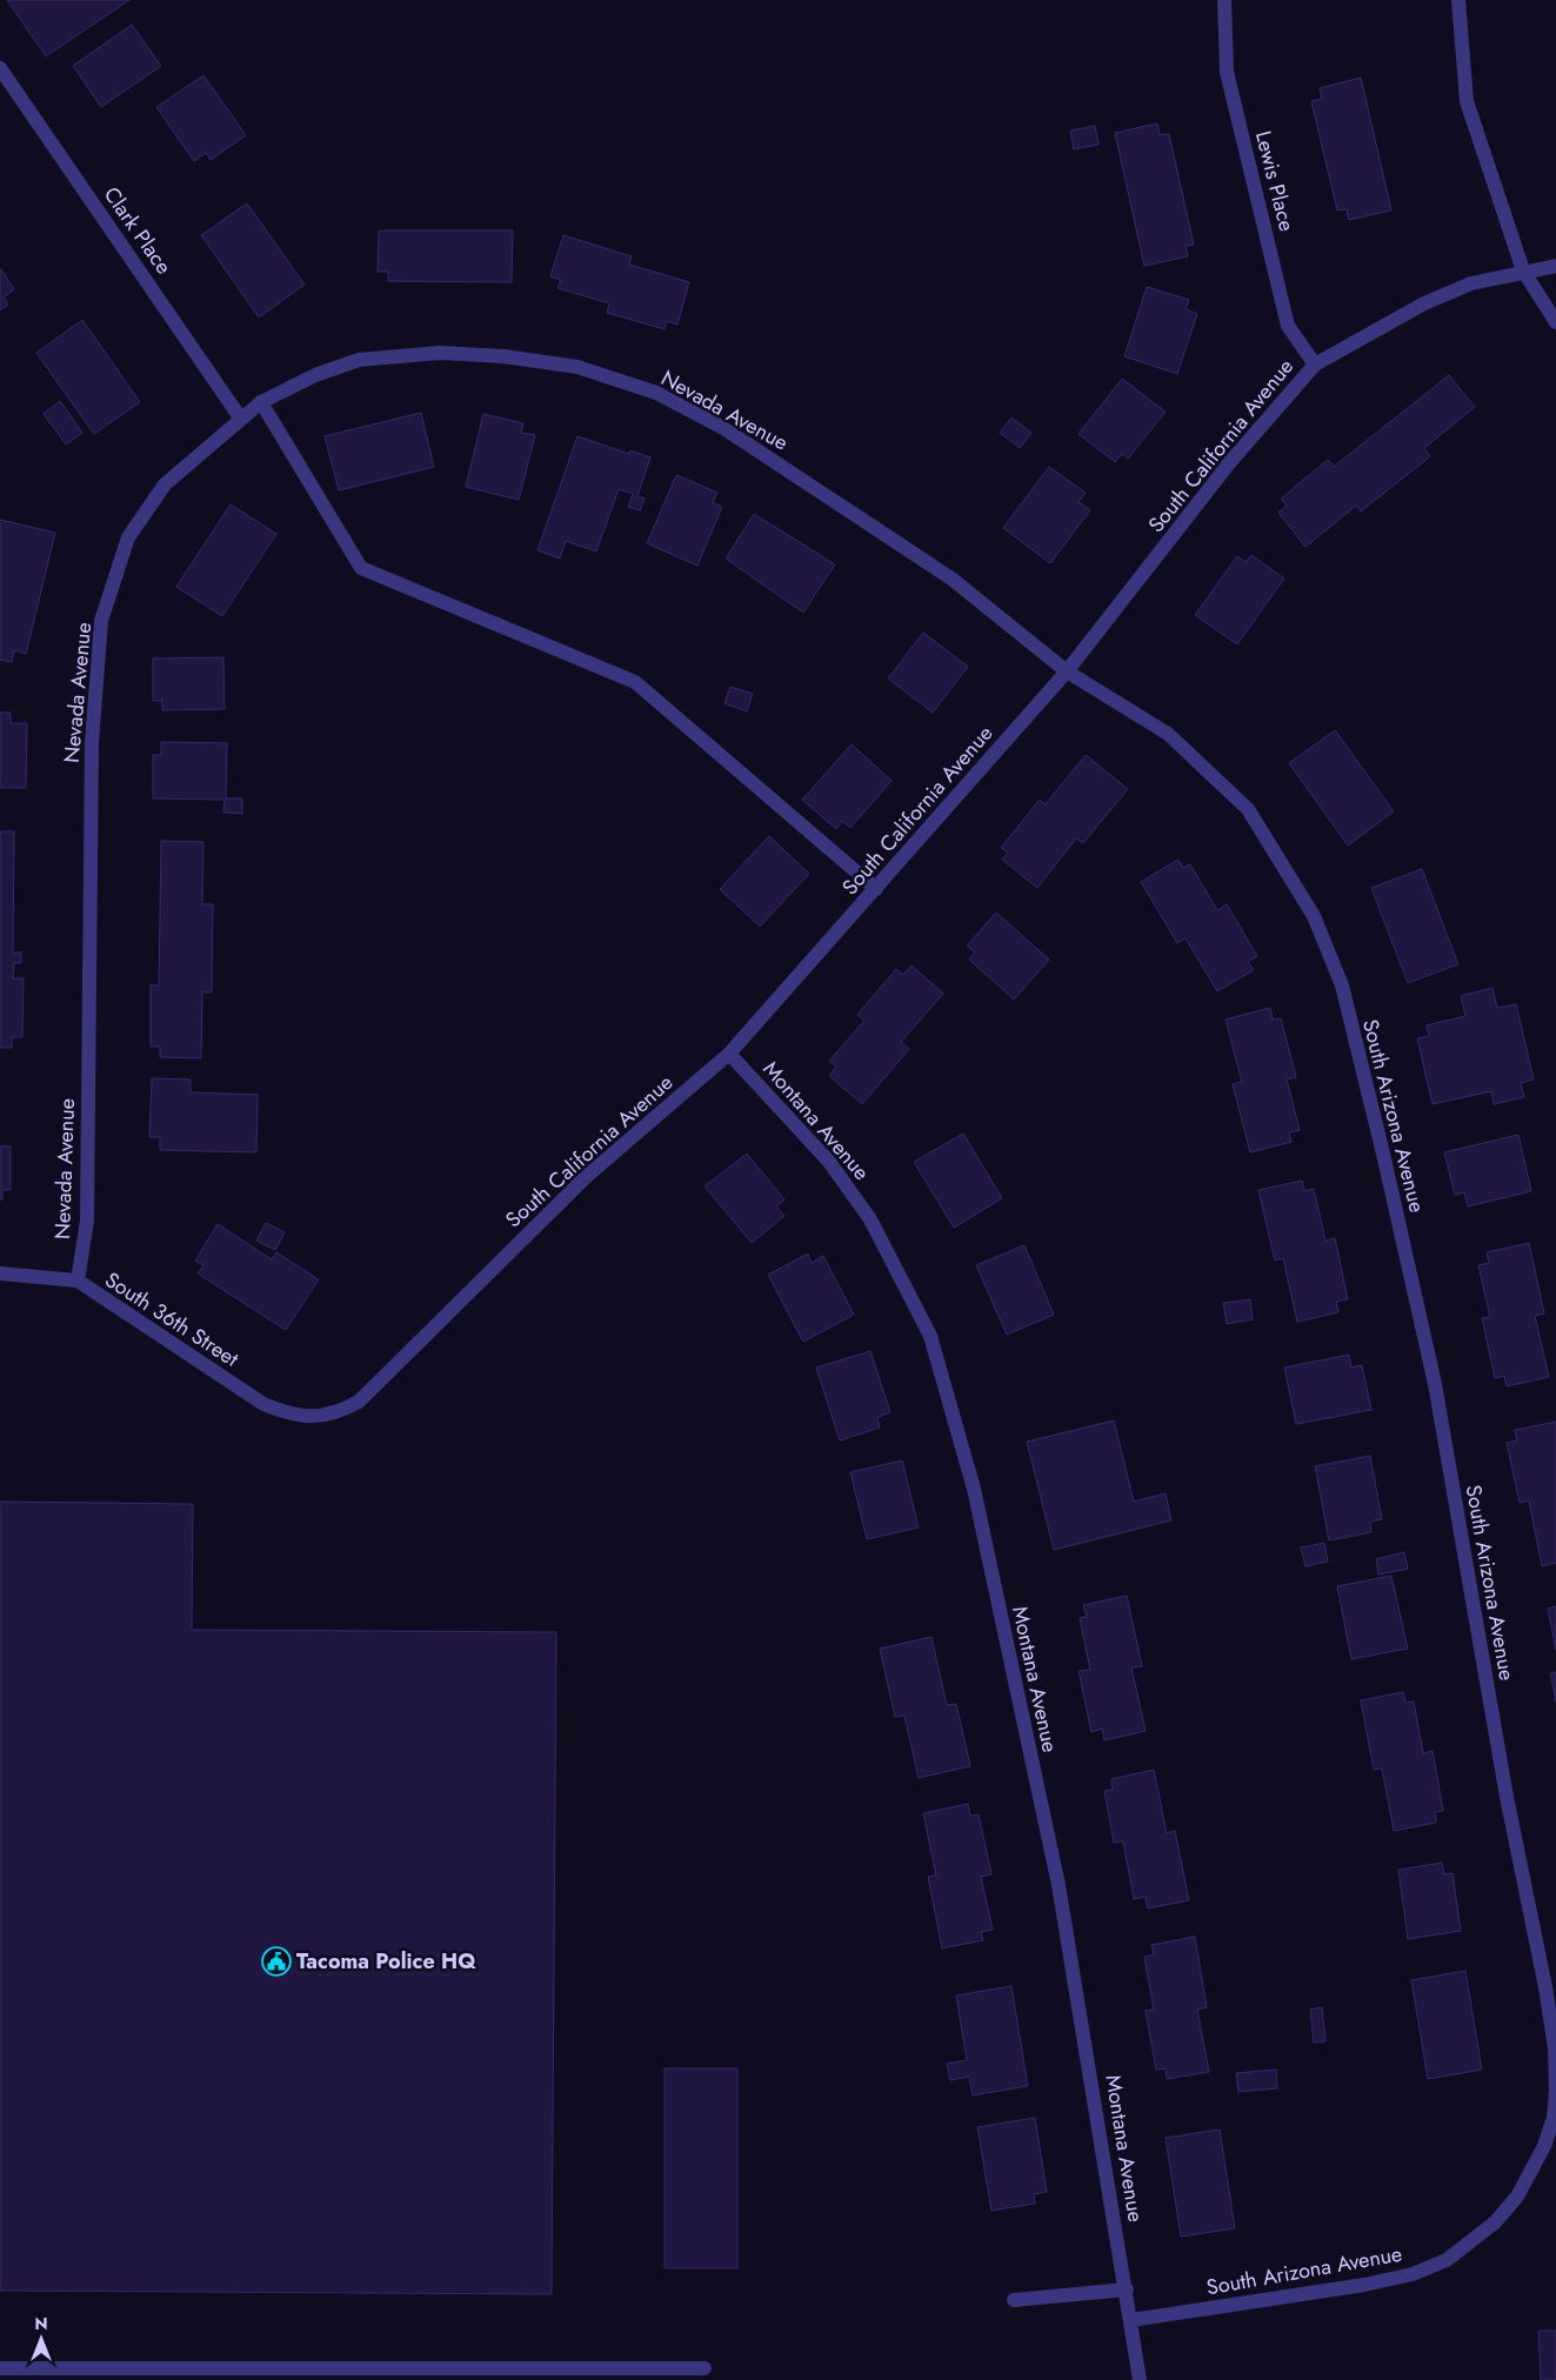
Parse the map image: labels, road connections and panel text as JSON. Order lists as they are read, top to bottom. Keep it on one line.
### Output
{"streets":{"street":["Lewis Place","Clark Place","Nevada Avenue","South California Avenue","South Arizona Avenue","Montana Avenue","South 36th Street"]},"crossings":[["Lewis Place","South California Avenue"],["Clark Place","Nevada Avenue"],["Nevada Avenue","South California Avenue"],["Nevada Avenue","South Arizona Avenue"],["Nevada Avenue","South 36th Street"],["South California Avenue","South Arizona Avenue"],["South California Avenue","Montana Avenue"],["South California Avenue","South 36th Street"],["South Arizona Avenue","Montana Avenue"]],"places":{"public building":["Tacoma Police HQ"]},"north":"top"}
